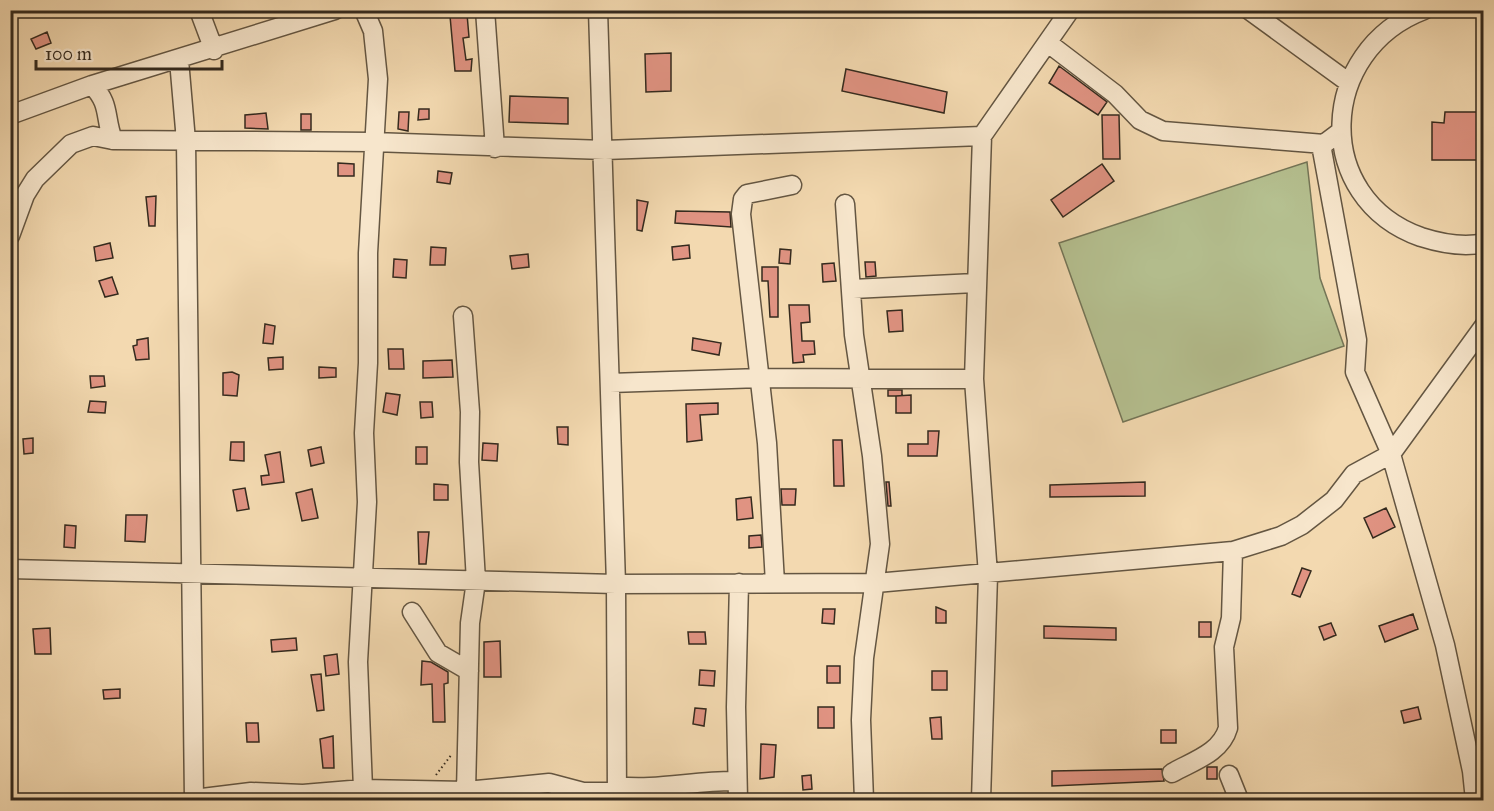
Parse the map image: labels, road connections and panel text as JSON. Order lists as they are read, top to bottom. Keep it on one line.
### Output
{"scale_bar":"100 m"}
